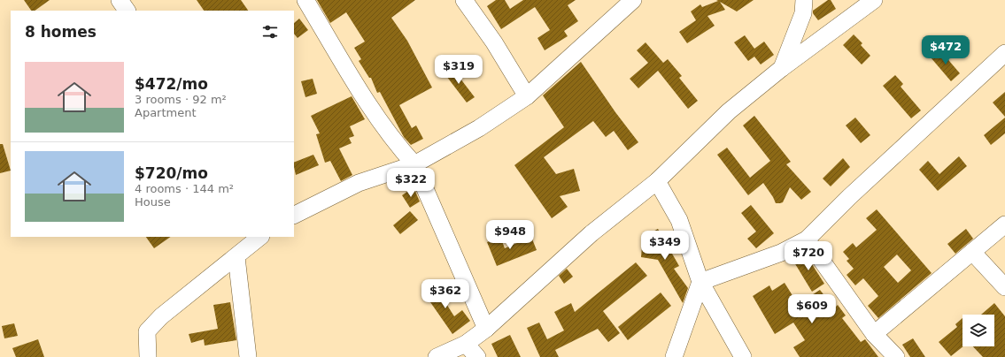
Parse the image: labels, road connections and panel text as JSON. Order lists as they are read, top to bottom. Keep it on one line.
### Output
{"page":{"heading":"8 homes","price":["$472","$319","$322","$948","$349","$720","$362","$609"],"list":[{"name":"$472/mo","note":"3 rooms · 92 m² · Apartment"},{"name":"$720/mo","note":"4 rooms · 144 m² · House"}]}}
